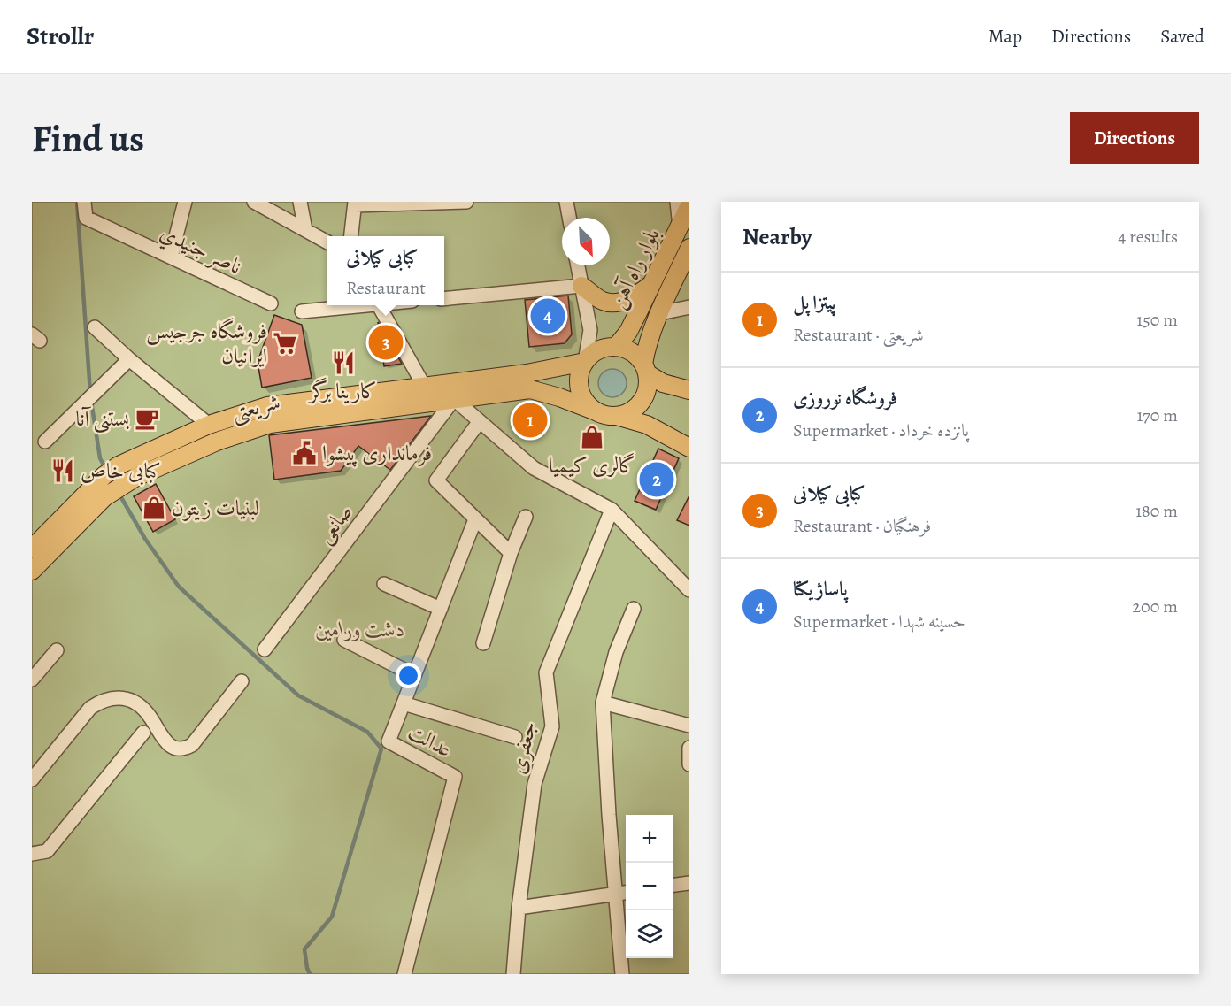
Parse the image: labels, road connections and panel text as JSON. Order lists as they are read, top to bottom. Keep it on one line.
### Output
{"streets":{"main road":["بلوار راه آهن","شریعتی"],"street":["ناصر جنيدي","صانعی","عدالت","جعفری"]},"crossings":[["بلوار راه آهن","شریعتی"],["شریعتی","صانعی"]],"parks":["دشت ورامین"],"places":{"supermarket":["فروشگاه جرجیس ایرانیان"],"restaurant":["کارینا برگر","کبابی خاص"],"cafe":["بستنی آنا"],"shop":["گالری کیمیا","لبنیات زیتون"],"public building":["فرمانداری پیشوا"]},"north":"bottom right","page":{"header":"Strollr","nav":["Map","Directions","Saved"],"buttons":"Directions","title":"Find us","heading":["Nearby","4 results"],"popup":["کبابی کیلانی","Restaurant"],"list":[{"mark":"1","name":"پیتزا پل","note":"Restaurant · شریعتی","value":"150 m"},{"mark":"2","name":"فروشگاه نوروزی","note":"Supermarket · پانزده خرداد","value":"170 m"},{"mark":"3","name":"کبابی کیلانی","note":"Restaurant · فرهنگیان","value":"180 m"},{"mark":"4","name":"پاساژ یکتا","note":"Supermarket · حسینه شهدا","value":"200 m"}],"pins":["4","3","1","2"],"map_buttons":["+","−"]}}
